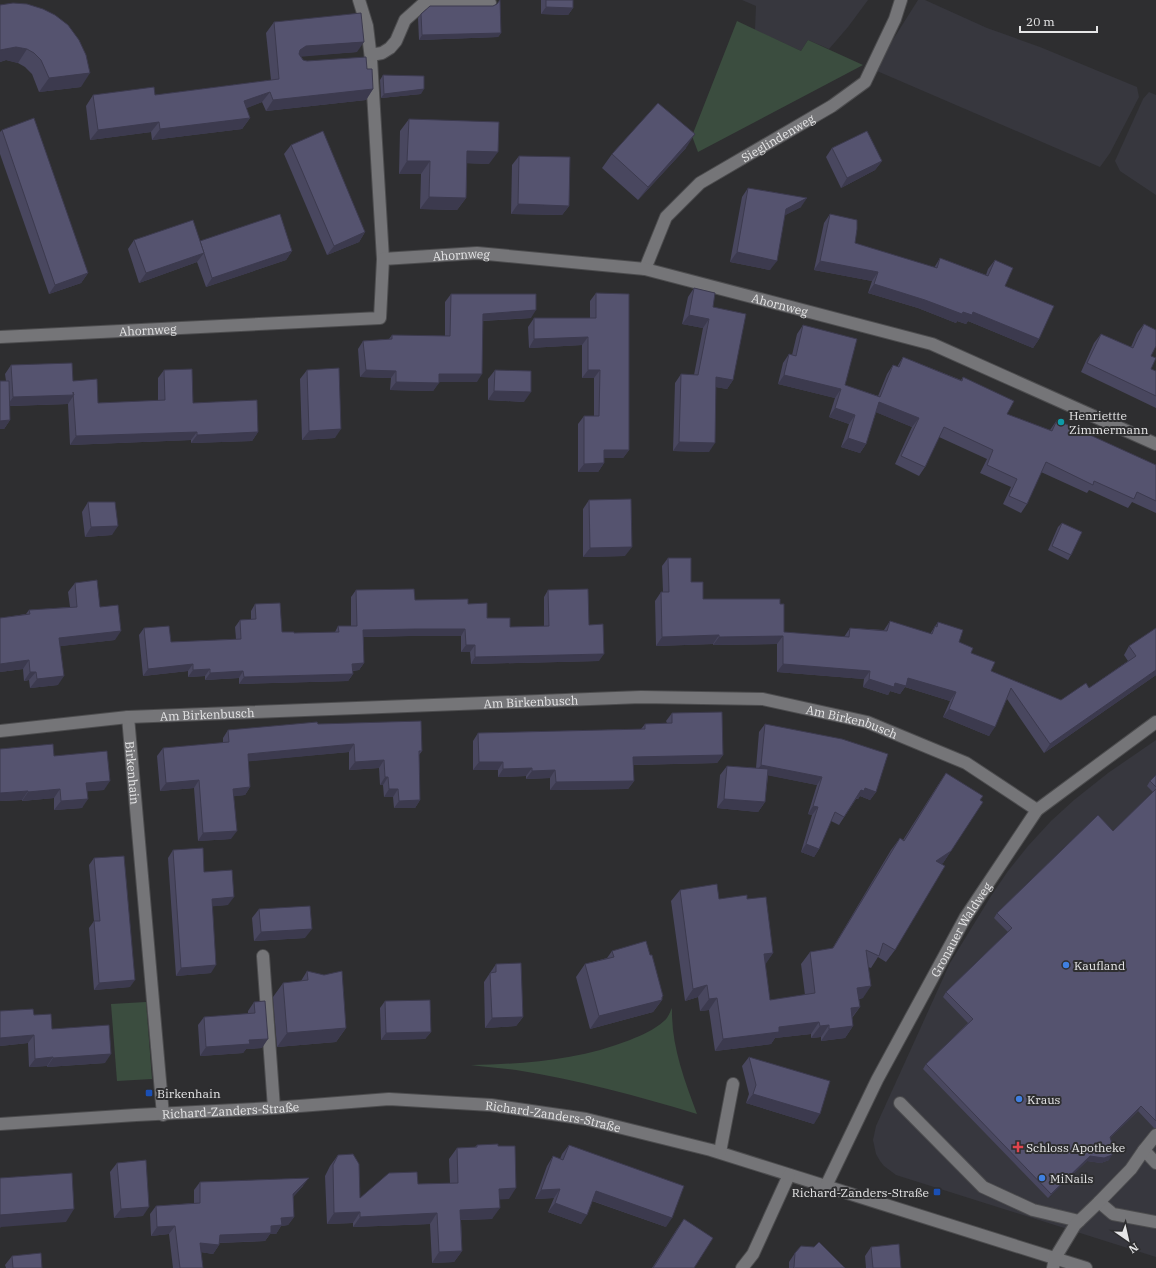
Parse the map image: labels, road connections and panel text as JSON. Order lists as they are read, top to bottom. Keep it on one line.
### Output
{"streets":{"street":["Sieglindenweg","Ahornweg","Am Birkenbusch","Birkenhain","Gronauer Waldweg","Richard-Zanders-Straße"]},"crossings":[["Sieglindenweg","Ahornweg"],["Am Birkenbusch","Birkenhain"],["Am Birkenbusch","Gronauer Waldweg"],["Birkenhain","Richard-Zanders-Straße"],["Gronauer Waldweg","Richard-Zanders-Straße"]],"places":{"other":["Henriettte Zimmermann","Kaufland","Kraus","MiNails"],"transit":["Birkenhain","Richard-Zanders-Straße"],"health":["Schloss Apotheke"]},"scale_bar":"20 m","north":"bottom right"}
